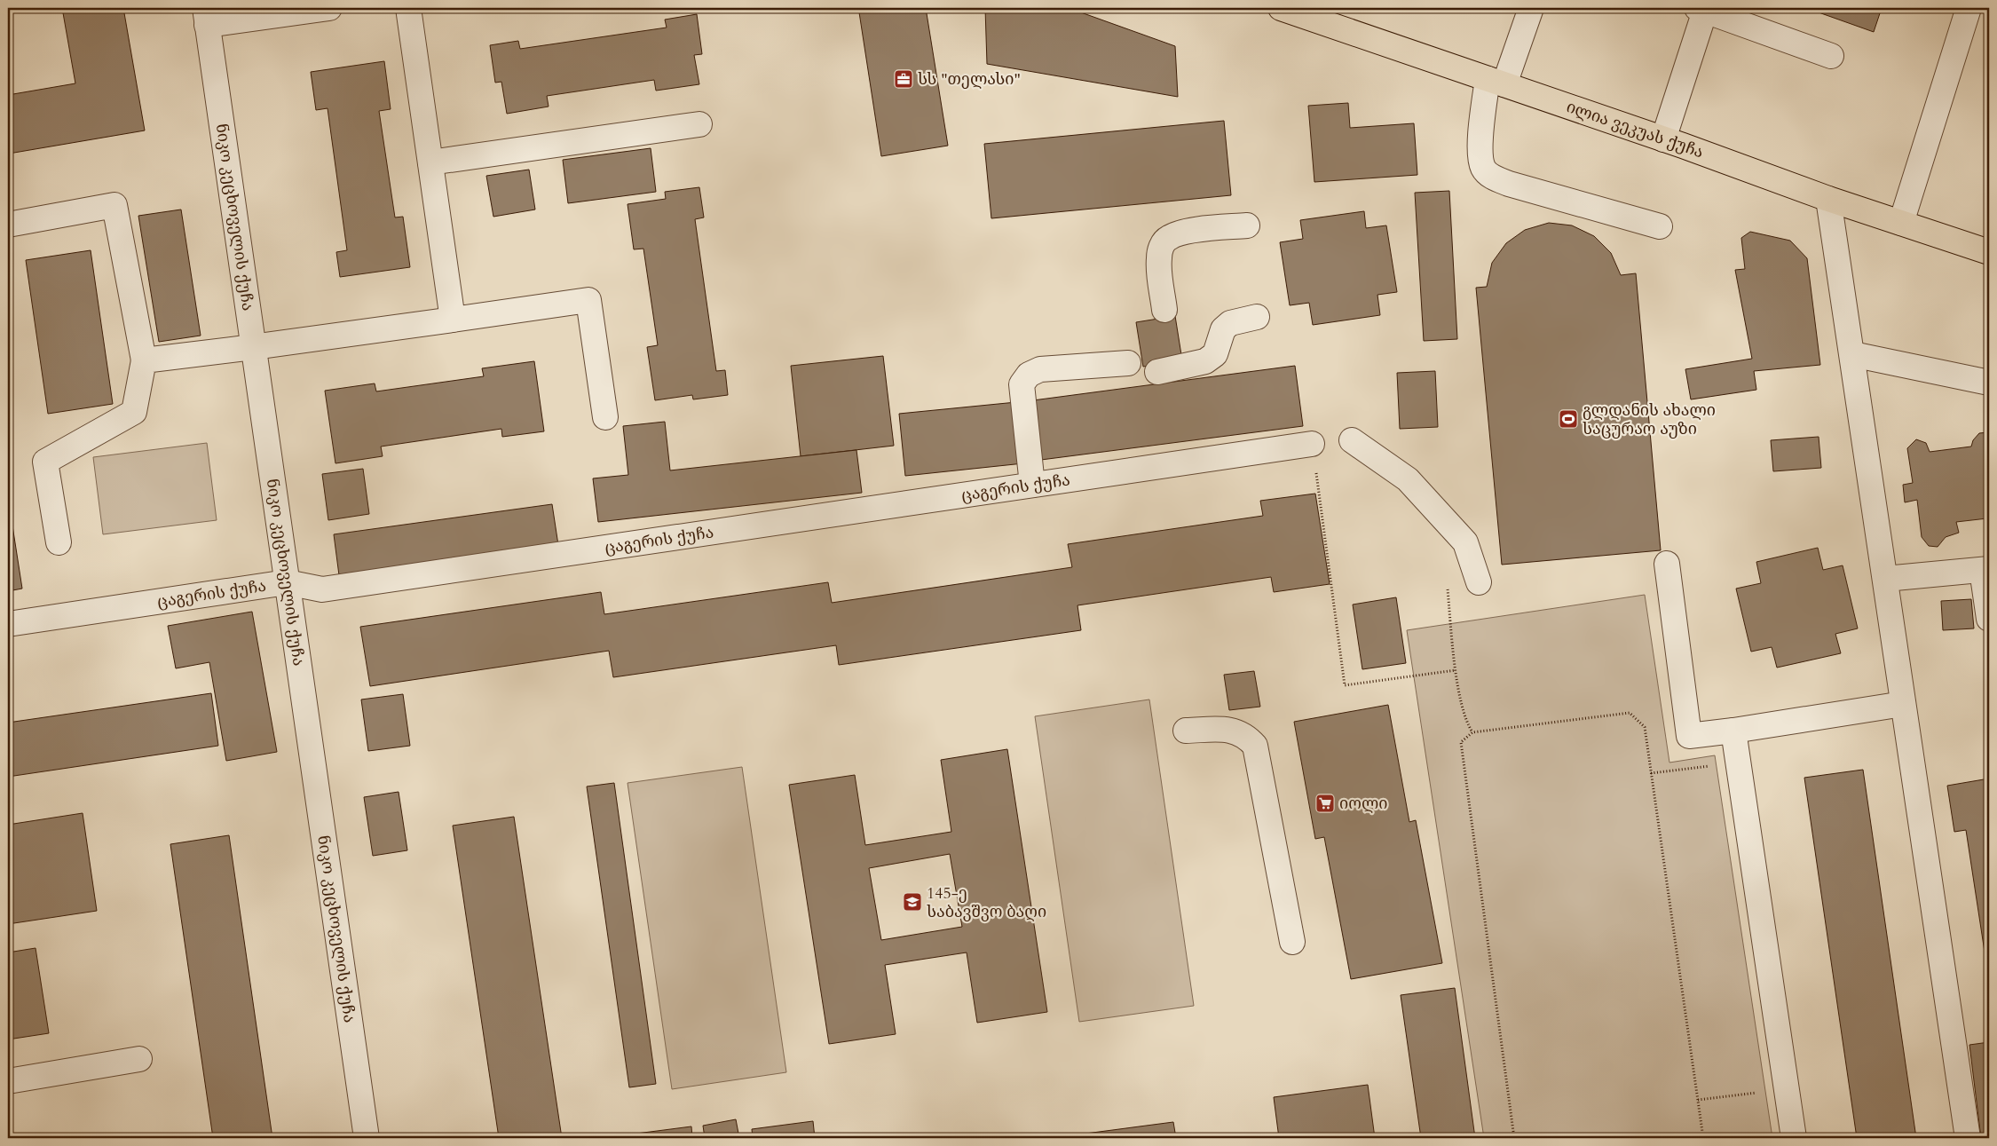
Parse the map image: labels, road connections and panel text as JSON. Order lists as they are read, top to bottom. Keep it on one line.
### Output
{"streets":{"main road":["ილია ვეკუას ქუჩა"],"street":["ნიკო კეცხოველის ქუჩა","ცაგერის ქუჩა"]},"crossings":[["ნიკო კეცხოველის ქუჩა","ცაგერის ქუჩა"]],"places":{"office":["სს \"თელასი\""],"sports":["გლდანის ახალი საცურაო აუზი"],"supermarket":["იოლი"],"school or university":["145-ე საბავშვო ბაღი"]}}
